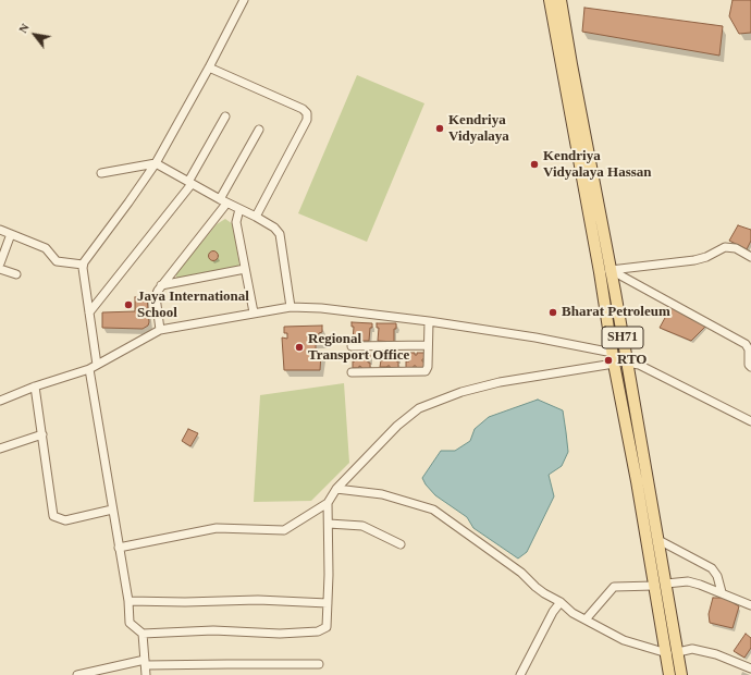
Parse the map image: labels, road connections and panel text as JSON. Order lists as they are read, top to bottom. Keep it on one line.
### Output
{"streets":{"main road":["SH71"]},"places":["Kendriya Vidyalaya","Kendriya Vidyalaya Hassan","Jaya International School","Bharat Petroleum","Regional Transport Office","RTO"],"north":"top left"}
